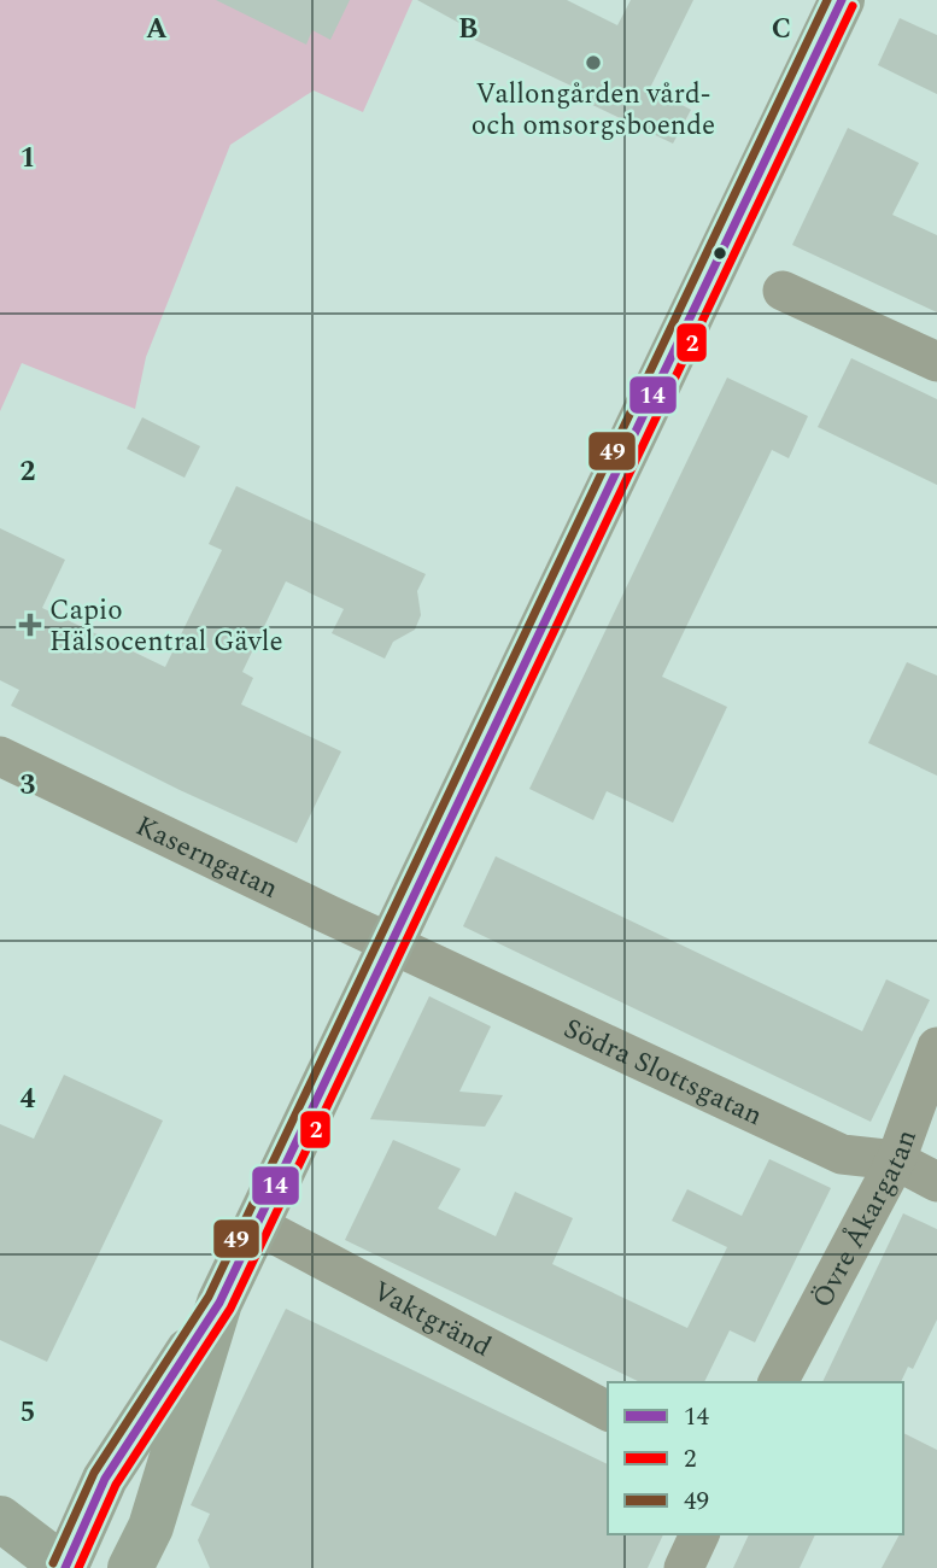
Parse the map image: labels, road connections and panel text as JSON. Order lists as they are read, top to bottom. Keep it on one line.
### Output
{"streets":{"street":["Kaserngatan","Södra Slottsgatan","Övre Åkargatan","Vaktgränd"]},"crossings":[["Kaserngatan","Södra Slottsgatan"],["Södra Slottsgatan","Övre Åkargatan"]],"places":{"other":["Vallongården vård- och omsorgsboende"],"health":["Capio Hälsocentral Gävle"]},"lines":["transit line 14","transit line 49","transit line 2"],"legend":["14","2","49"],"grid":{"columns":["A","B","C"],"rows":["1","2","3","4","5"]}}
